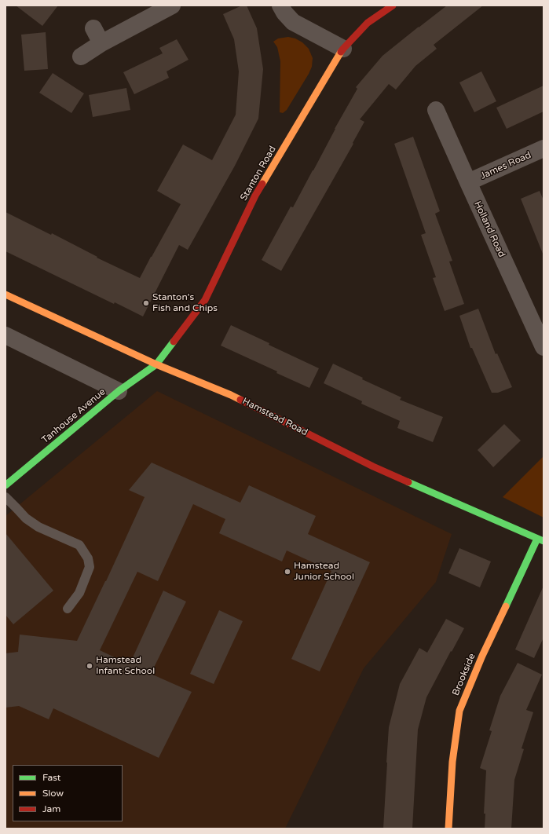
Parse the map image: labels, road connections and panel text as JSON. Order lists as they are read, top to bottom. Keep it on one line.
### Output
{"streets":{"street":["James Road","Stanton Road","Holland Road","Tanhouse Avenue","Hamstead Road","Brookside"]},"crossings":[["James Road","Holland Road"],["Stanton Road","Tanhouse Avenue"],["Stanton Road","Hamstead Road"],["Tanhouse Avenue","Hamstead Road"],["Hamstead Road","Brookside"]],"places":["Stanton's Fish and Chips","Hamstead Junior School","Hamstead Infant School"],"legend":["Fast","Slow","Jam"]}
